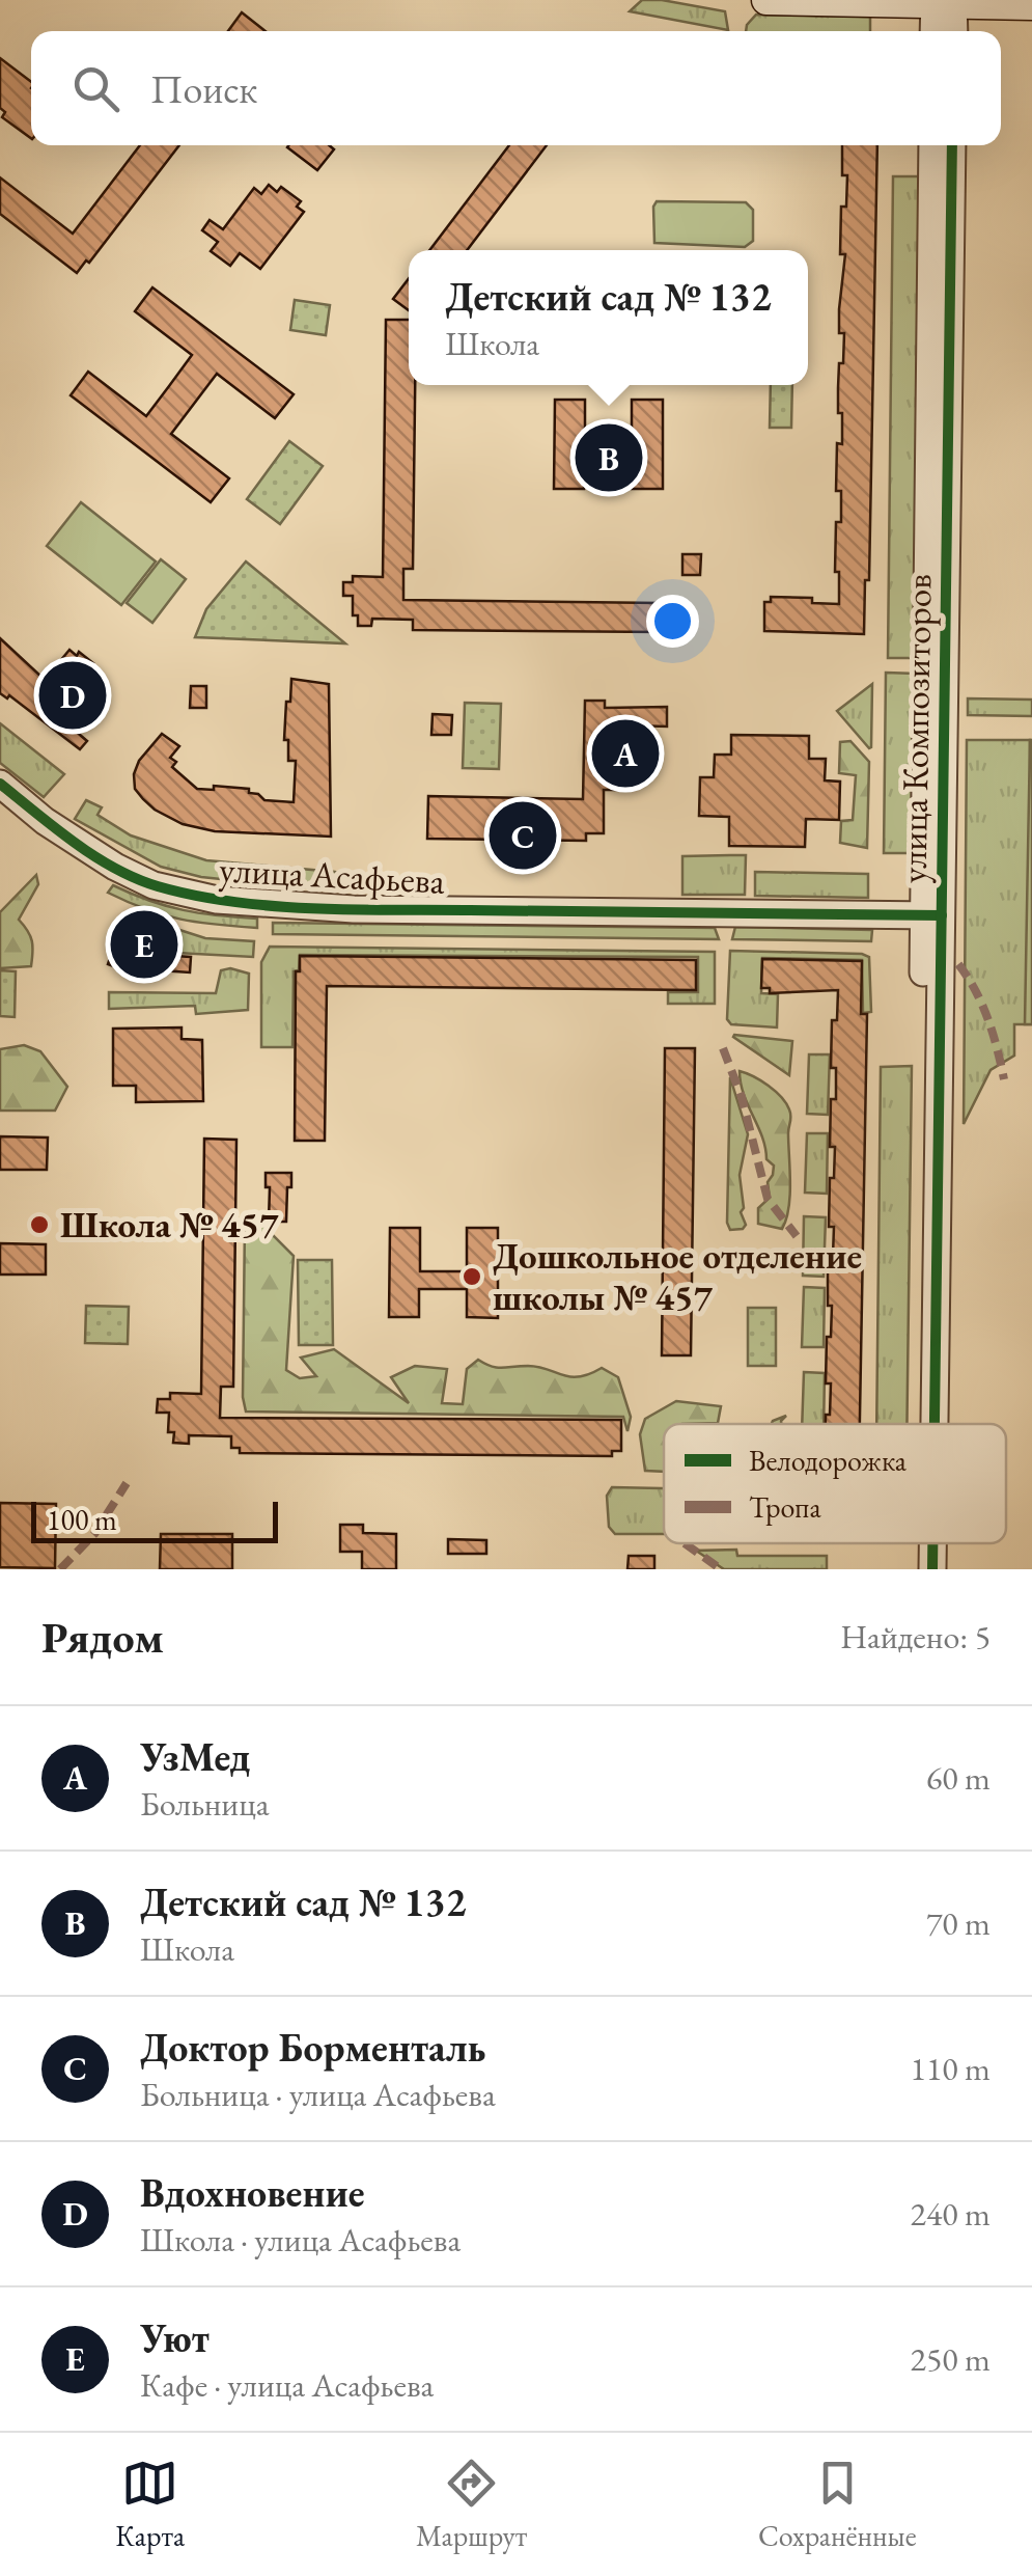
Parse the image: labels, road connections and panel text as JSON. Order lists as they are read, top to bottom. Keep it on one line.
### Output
{"streets":{"street":["улица Композиторов","улица Асафьева"]},"crossings":[["улица Композиторов","улица Асафьева"]],"places":["Школа № 457","Дошкольное отделение школы № 457"],"legend":["Велодорожка","Тропа"],"scale_bar":"100 m","page":{"search":"Поиск","popup":["Детский сад № 132","Школа"],"pins":["B","D","A","C","E"],"scale":"100 m","heading":["Рядом","Найдено: 5"],"list":[{"mark":"A","name":"УзМед","note":"Больница","value":"60 m"},{"mark":"B","name":"Детский сад № 132","note":"Школа","value":"70 m"},{"mark":"C","name":"Доктор Борменталь","note":"Больница · улица Асафьева","value":"110 m"},{"mark":"D","name":"Вдохновение","note":"Школа · улица Асафьева","value":"240 m"},{"mark":"E","name":"Уют","note":"Кафе · улица Асафьева","value":"250 m"}],"nav":["Карта","Маршрут","Сохранённые"]}}
